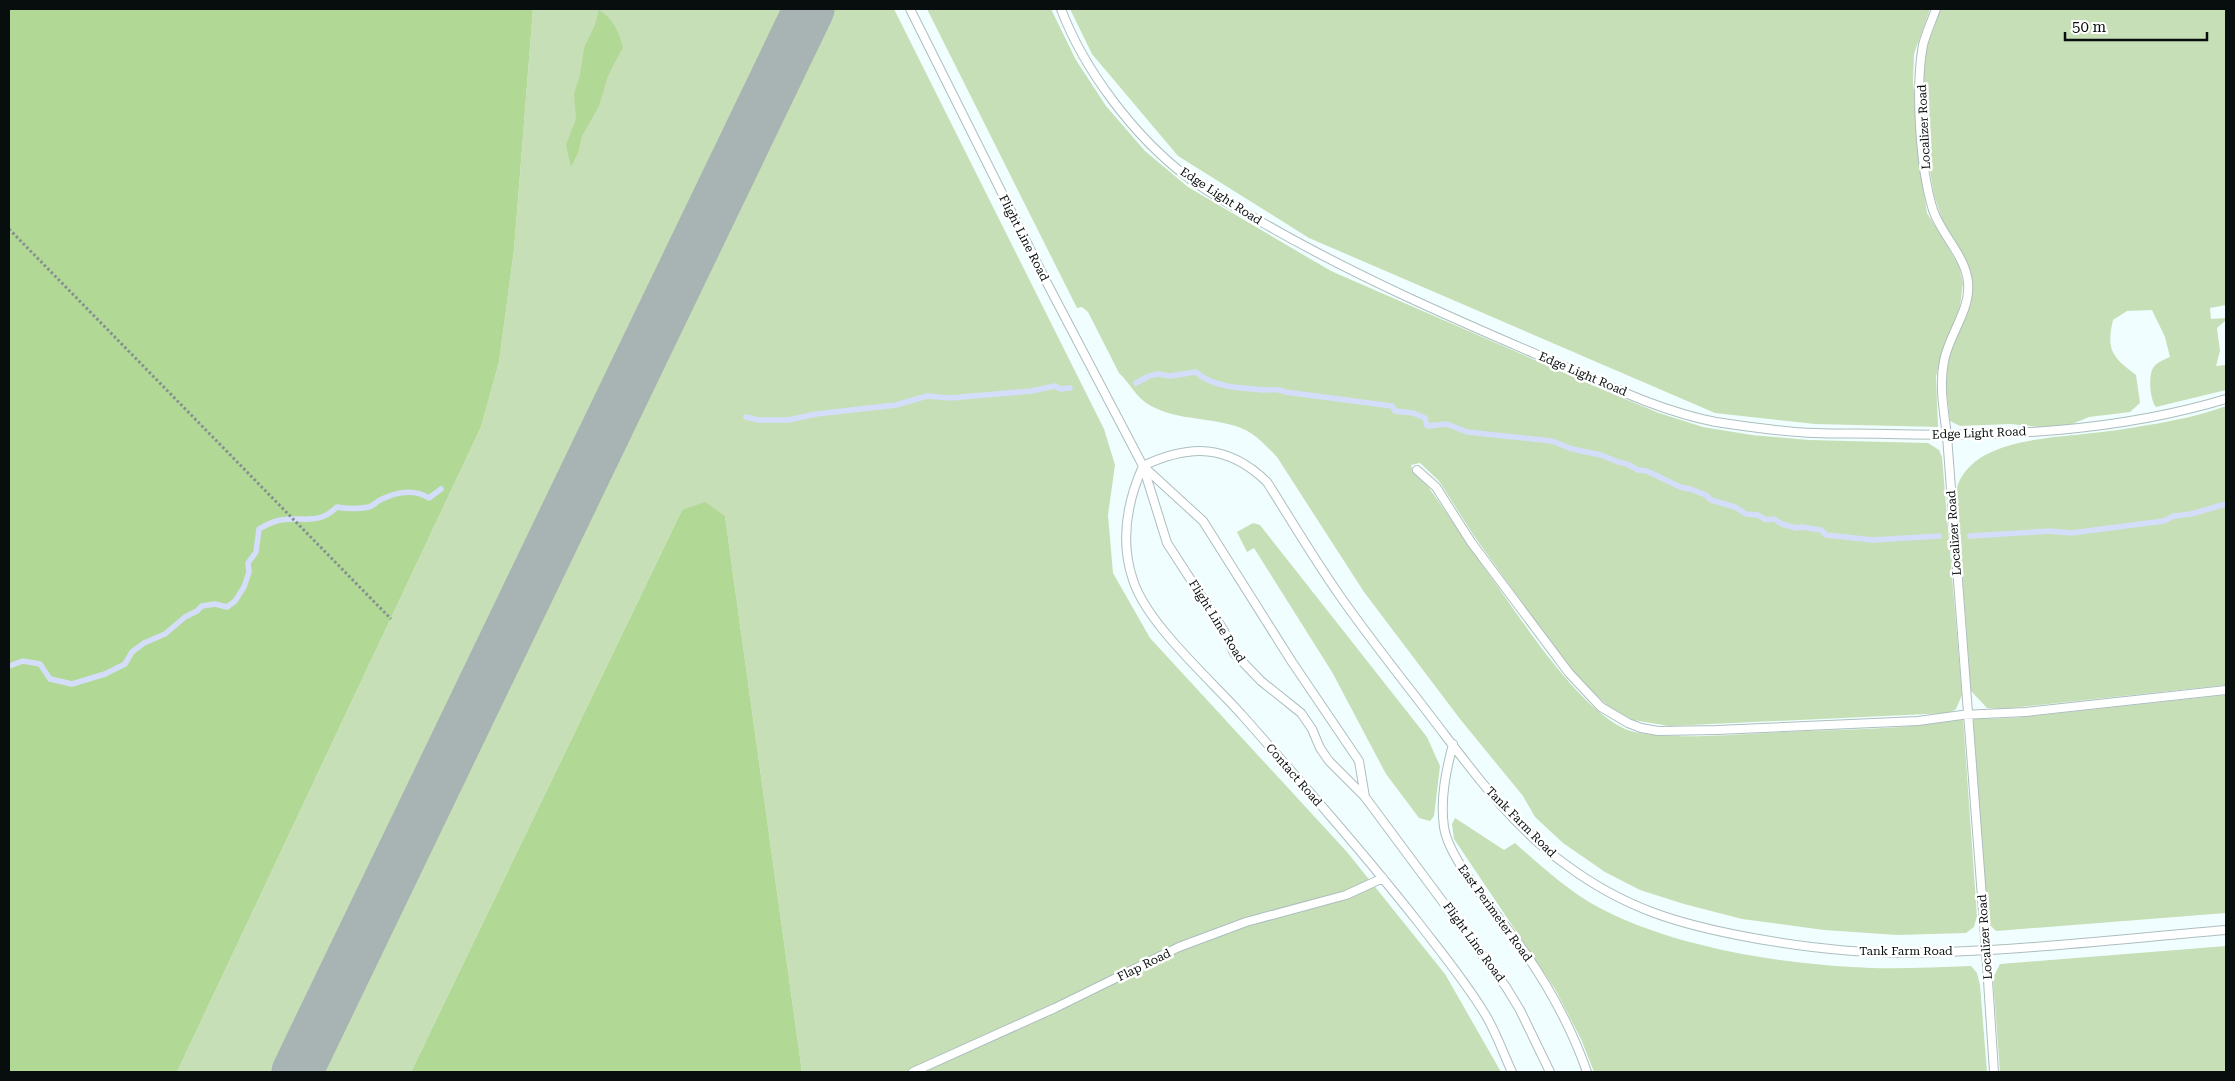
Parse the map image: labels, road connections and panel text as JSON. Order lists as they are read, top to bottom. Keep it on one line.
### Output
{"streets":{"lane":["Localizer Road","Edge Light Road","Flight Line Road","Contact Road","Tank Farm Road","East Perimeter Road","Flap Road"]},"crossings":[["Localizer Road","Edge Light Road"],["Localizer Road","Tank Farm Road"],["Flight Line Road","Contact Road"],["Flight Line Road","Tank Farm Road"],["Contact Road","Tank Farm Road"],["Contact Road","Flap Road"],["Tank Farm Road","East Perimeter Road"]],"scale_bar":"50 m"}
